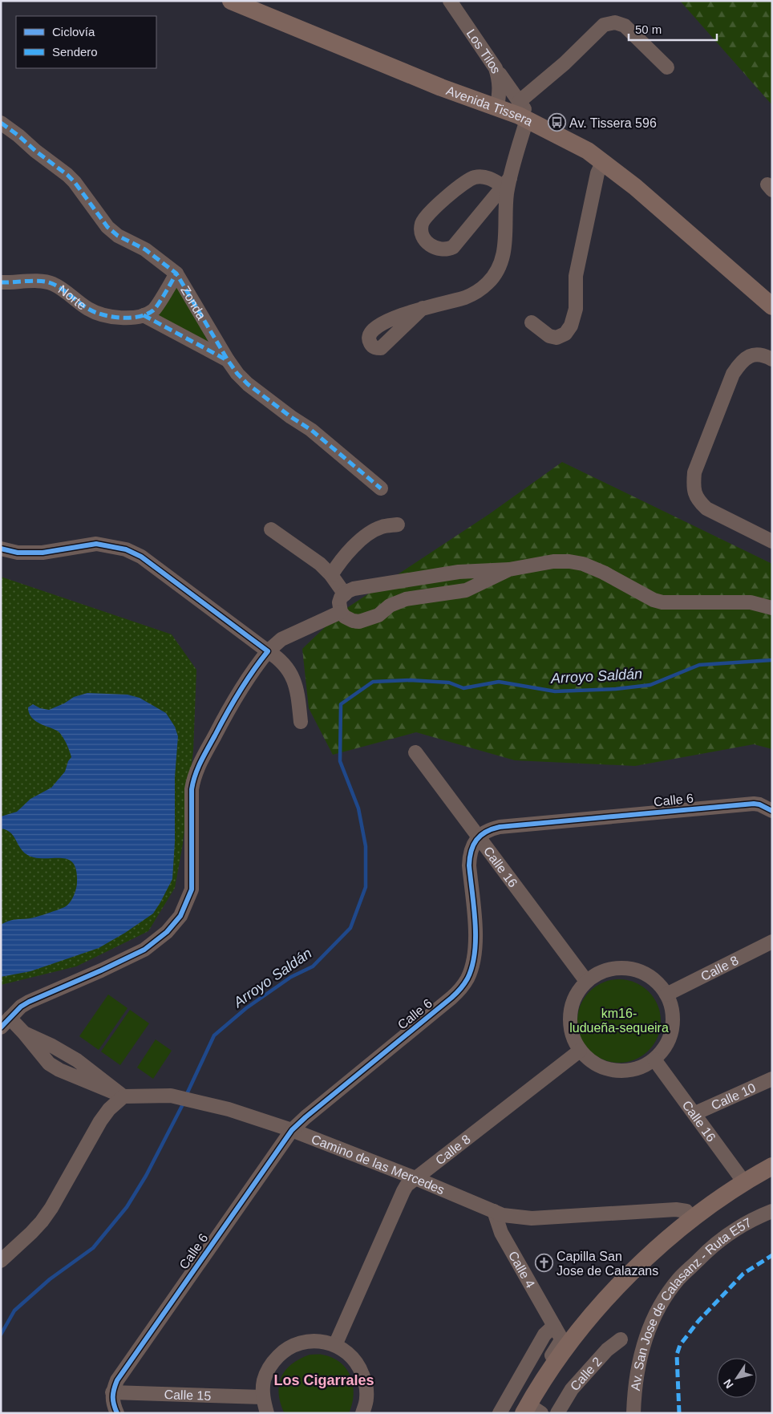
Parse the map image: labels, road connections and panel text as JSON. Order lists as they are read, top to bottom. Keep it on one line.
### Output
{"streets":{"main road":["Avenida Tissera"],"street":["Los Tilos","Norte","Zonda","Calle 6","Calle 16","Calle 8","Calle 10","Camino de las Mercedes","Calle 4","Av. San Jose de Calasanz - Ruta E57","Calle 2","Calle 15"]},"crossings":[["Los Tilos","Avenida Tissera"],["Calle 6","Calle 16"],["Calle 6","Camino de las Mercedes"],["Calle 6","Calle 15"],["Calle 16","Calle 8"],["Calle 16","Calle 10"],["Calle 8","Camino de las Mercedes"],["Camino de las Mercedes","Calle 4"]],"districts":["Los Cigarrales"],"water":["Arroyo Saldán"],"parks":["km16- ludueña-sequeira"],"places":{"bus stop":["Av. Tissera 596"],"church":["Capilla San Jose de Calazans"]},"legend":["Ciclovía","Sendero"],"scale_bar":"50 m","north":"bottom left"}
